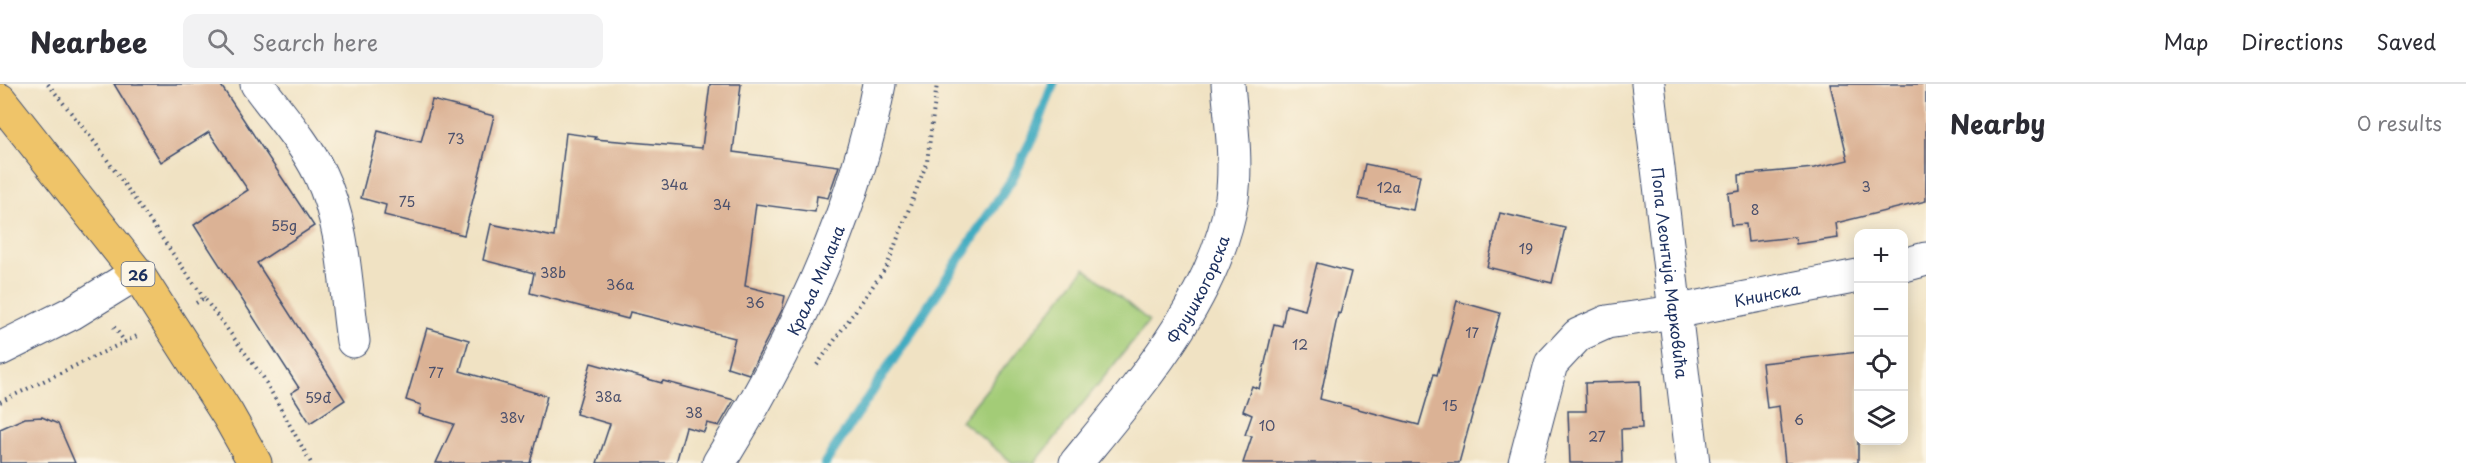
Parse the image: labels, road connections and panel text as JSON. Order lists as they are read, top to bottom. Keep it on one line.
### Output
{"streets":{"main road":["26"],"street":["Попа Леонтија Марковића","Краља Милана","Фрушкогорска","Книнска"]},"crossings":[["Попа Леонтија Марковића","Книнска"]],"house_numbers":["73","34a","3","12a","75","34","8","55g","19","38b","36a","36","17","12","77","38a","59đ","15","38","38v","6","10","27"],"page":{"header":"Nearbee","search":"Search here","nav":["Map","Directions","Saved"],"heading":["Nearby","0 results"],"map_buttons":["+","−"]}}
